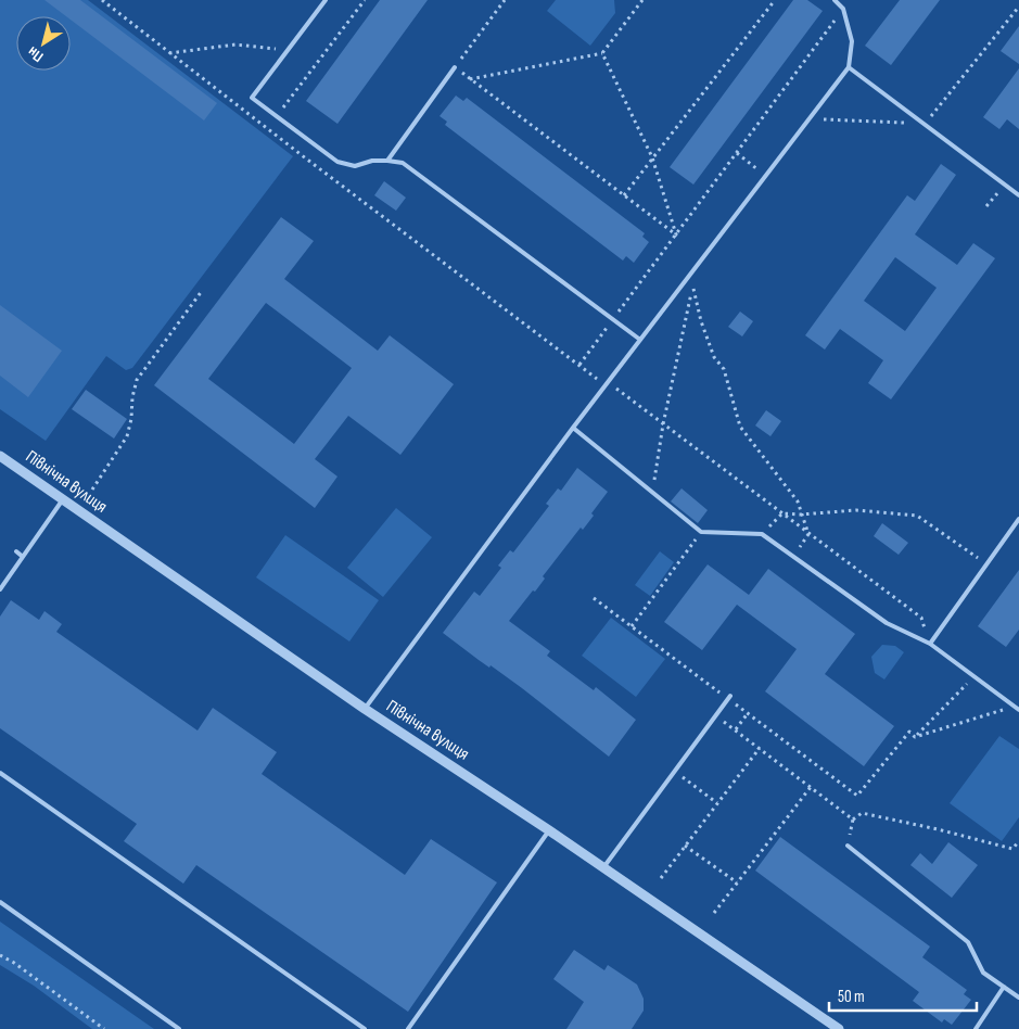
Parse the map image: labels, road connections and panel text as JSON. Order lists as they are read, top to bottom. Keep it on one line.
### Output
{"streets":{"street":["Північна вулиця"]},"scale_bar":"50 m","north":"bottom left"}
